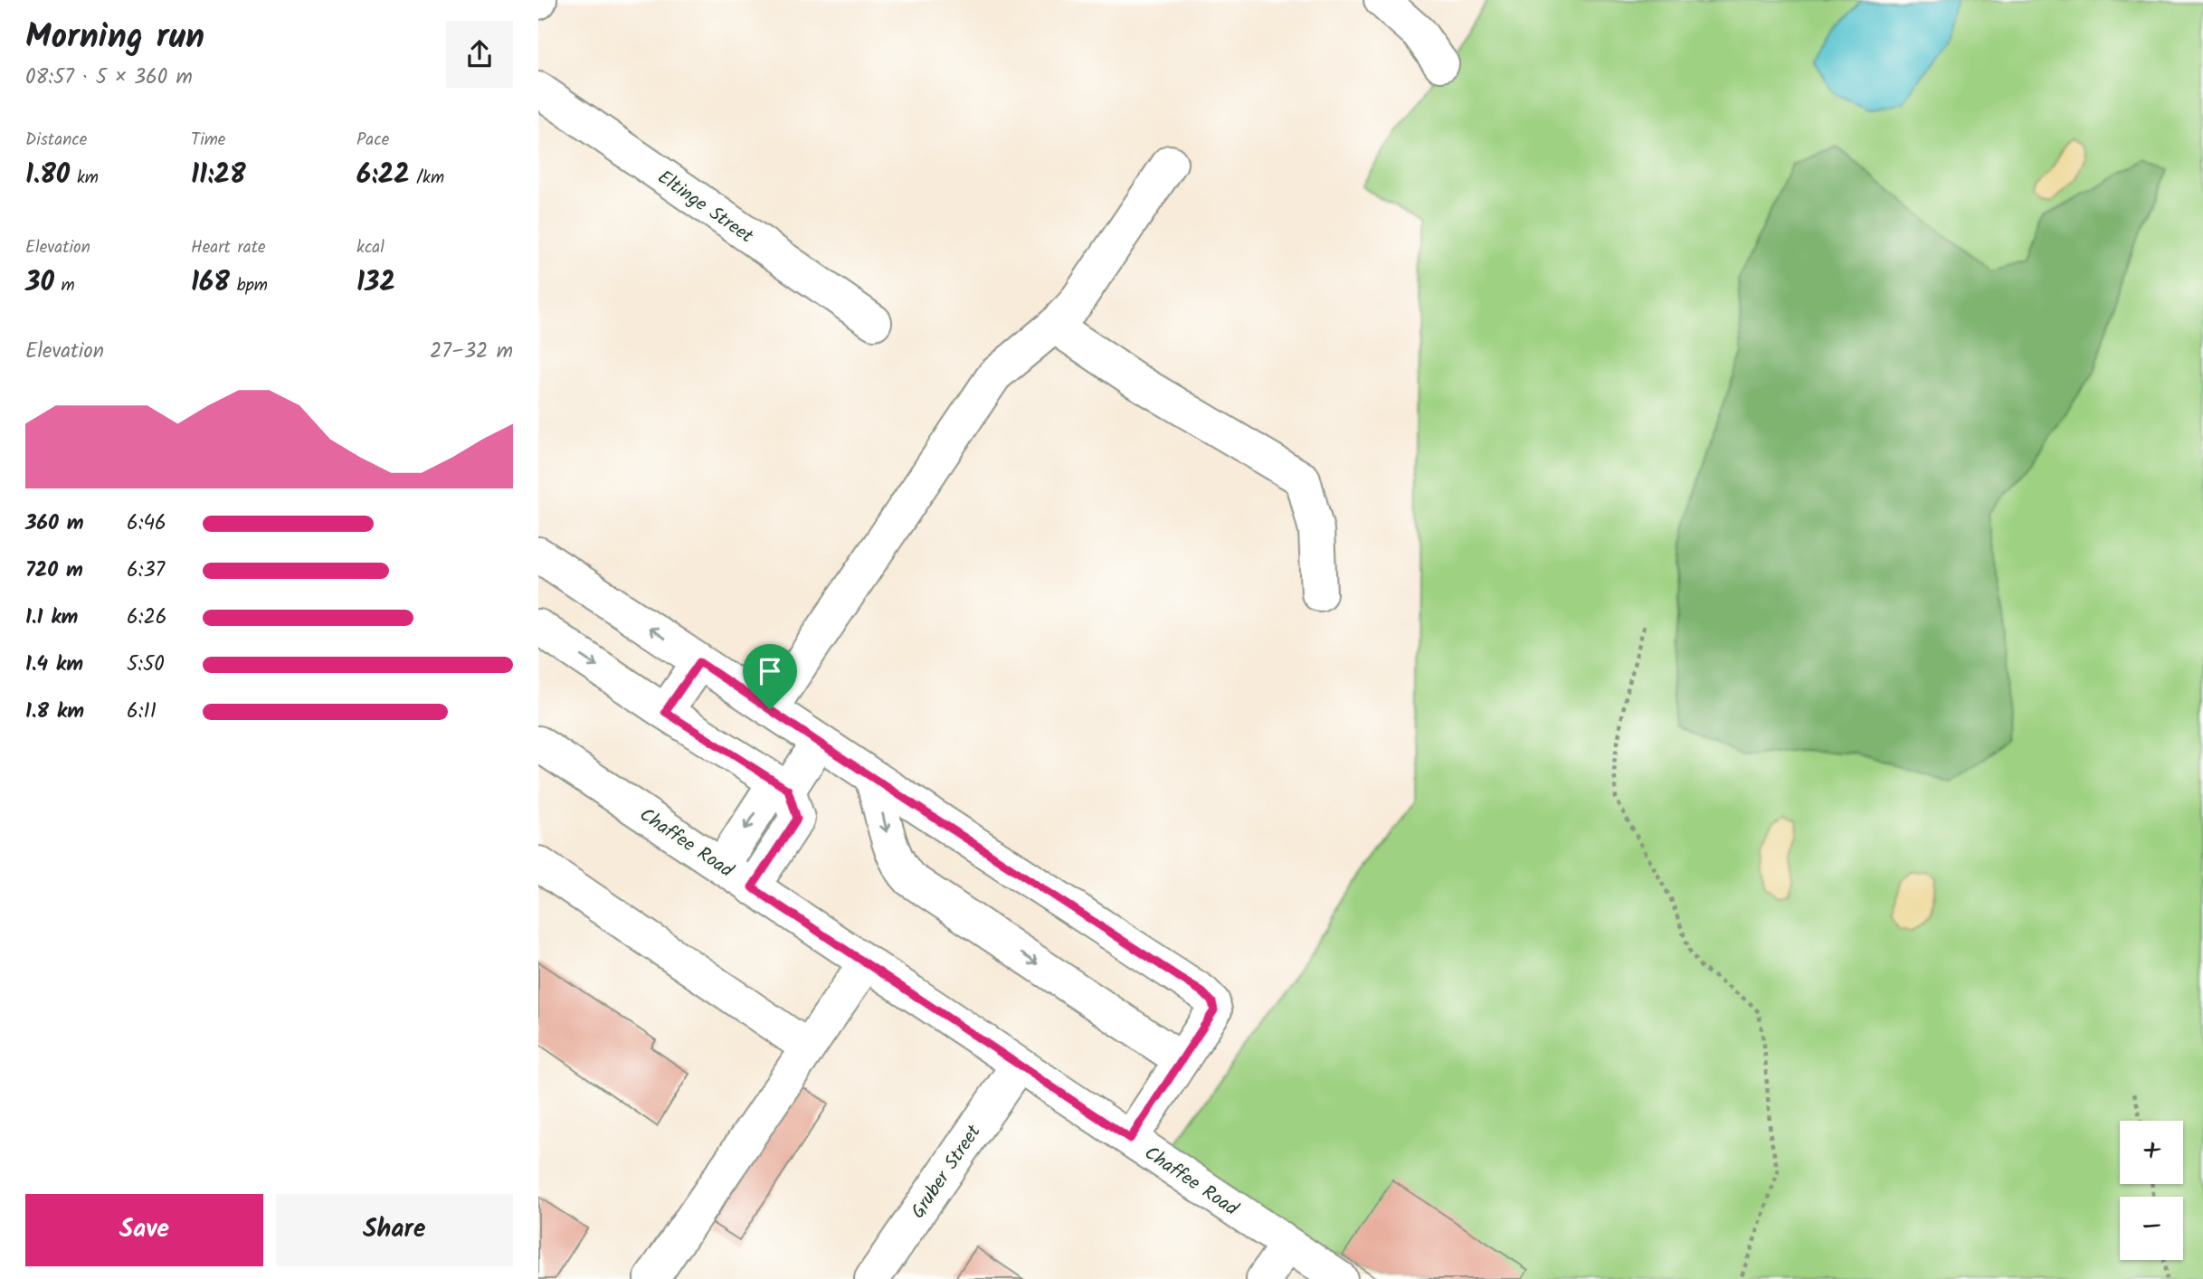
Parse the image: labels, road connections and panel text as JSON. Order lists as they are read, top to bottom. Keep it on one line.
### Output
{"streets":{"street":["Eltinge Street","Chaffee Road","Gruber Street"]},"crossings":[["Chaffee Road","Gruber Street"]],"page":{"heading":["Morning run","08:57 · 5 × 360 m"],"stats":[["Distance","1.80 km"],["Time","11:28"],["Pace","6:22 /km"],["Elevation","30 m"],["Heart rate","168 bpm"],["kcal","132"]],"chart":["Elevation","27–32 m"],"list":[{"name":"360 m","note":"6:46"},{"name":"720 m","note":"6:37"},{"name":"1.1 km","note":"6:26"},{"name":"1.4 km","note":"5:50"},{"name":"1.8 km","note":"6:11"}],"map_buttons":["+","−"],"buttons":["Save","Share"]}}
